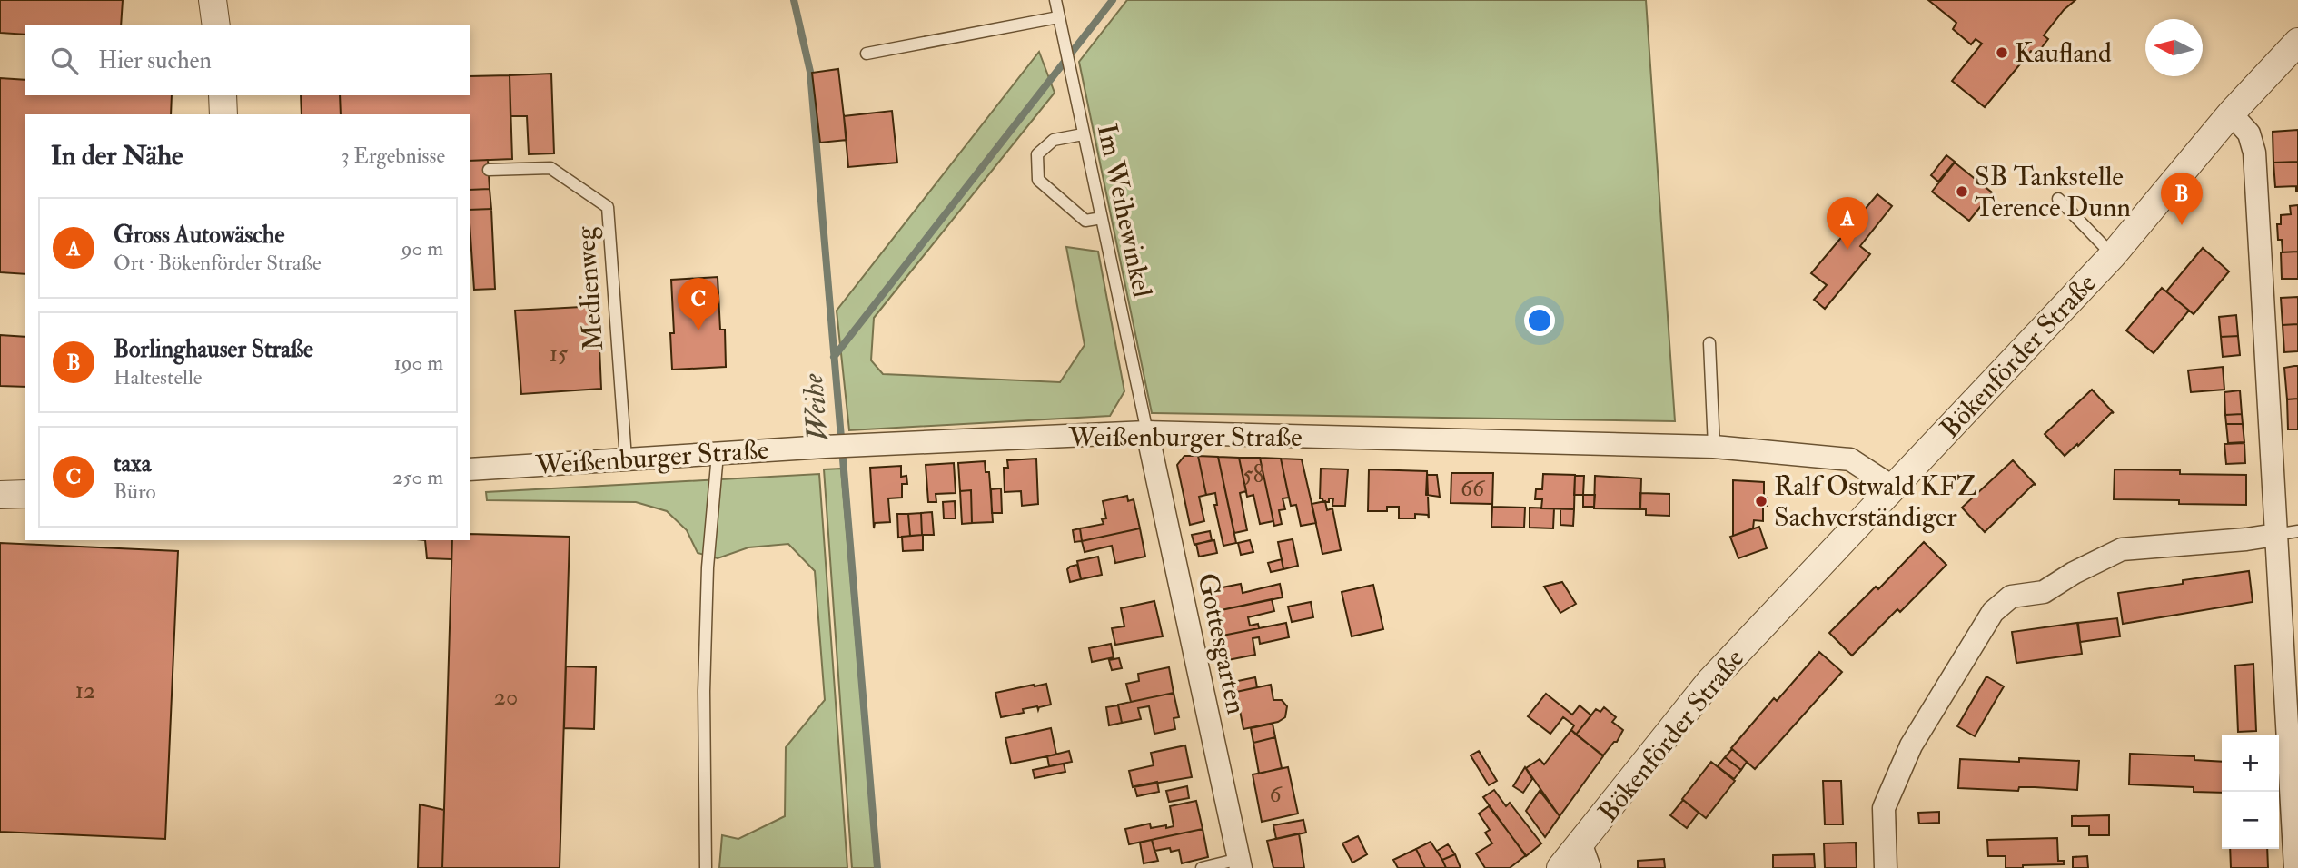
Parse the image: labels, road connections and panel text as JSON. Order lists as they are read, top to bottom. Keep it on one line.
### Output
{"streets":{"street":["Bökenförder Straße","Weißenburger Straße","Gottesgarten"],"lane":["Im Weihewinkel","Medienweg"]},"crossings":[["Im Weihewinkel","Weißenburger Straße"],["Im Weihewinkel","Gottesgarten"],["Medienweg","Weißenburger Straße"],["Bökenförder Straße","Weißenburger Straße"],["Weißenburger Straße","Gottesgarten"]],"water":["Weihe"],"places":["Kaufland","SB Tankstelle Terence Dunn","Ralf Ostwald KFZ Sachverständiger"],"house_numbers":["15","58","66","12","20","6"],"north":"left","page":{"search":"Hier suchen","heading":["In der Nähe","3 Ergebnisse"],"pins":["B","A","C"],"list":[{"mark":"A","name":"Gross Autowäsche","note":"Ort · Bökenförder Straße","value":"90 m"},{"mark":"B","name":"Borlinghauser Straße","note":"Haltestelle","value":"190 m"},{"mark":"C","name":"taxa","note":"Büro","value":"250 m"}],"map_buttons":["+","−"]}}
